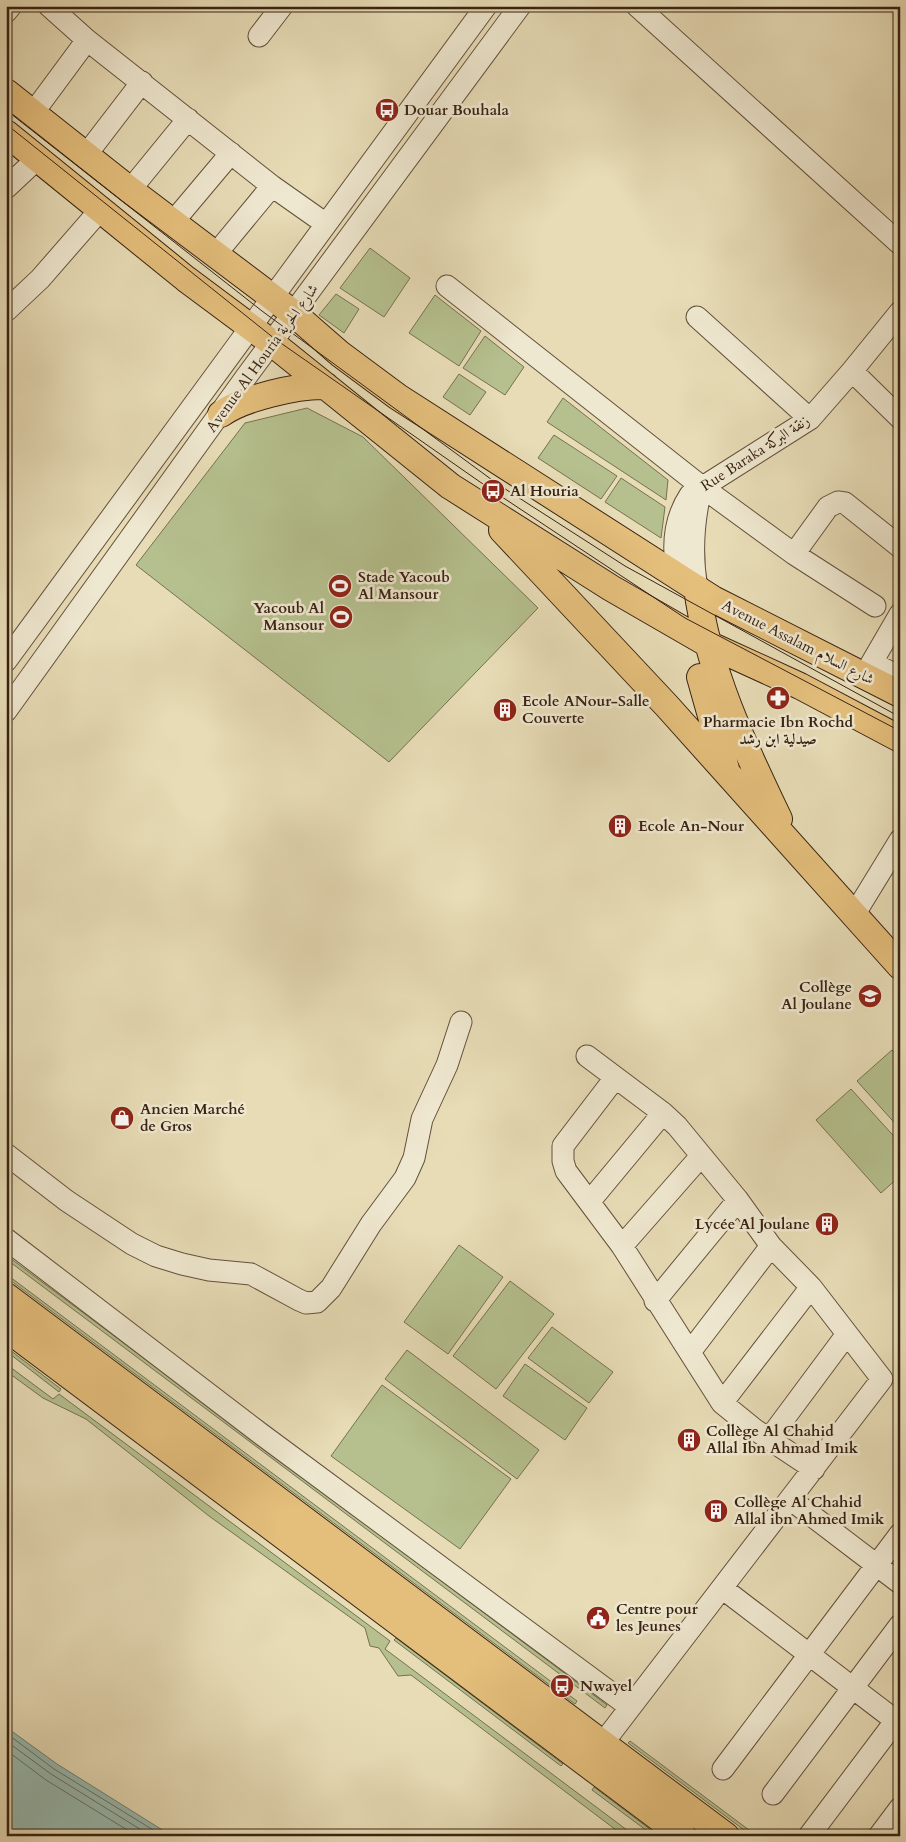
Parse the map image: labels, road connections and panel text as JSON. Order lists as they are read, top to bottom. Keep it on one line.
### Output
{"streets":{"main road":["Avenue Assalam شارع السلام"],"street":["Avenue Al Houria شارع الحرية","Rue Baraka زنقة البركة"]},"crossings":[["Avenue Al Houria شارع الحرية","Avenue Assalam شارع السلام"],["Rue Baraka زنقة البركة","Avenue Assalam شارع السلام"]],"places":{"bus stop":["Douar Bouhala","Al Houria","Nwayel"],"sports":["Stade Yacoub Al Mansour","Yacoub Al Mansour"],"pharmacy":["Pharmacie Ibn Rochd صيدلية ابن رشد"],"building":["Ecole ANour-Salle Couverte","Ecole An-Nour","Lycée Al Joulane","Collège Al Chahid Allal Ibn Ahmad Imik","Collège Al Chahid Allal ibn Ahmed Imik"],"school or university":["Collège Al Joulane"],"shop":["Ancien Marché de Gros"],"public building":["Centre pour les Jeunes"]}}
